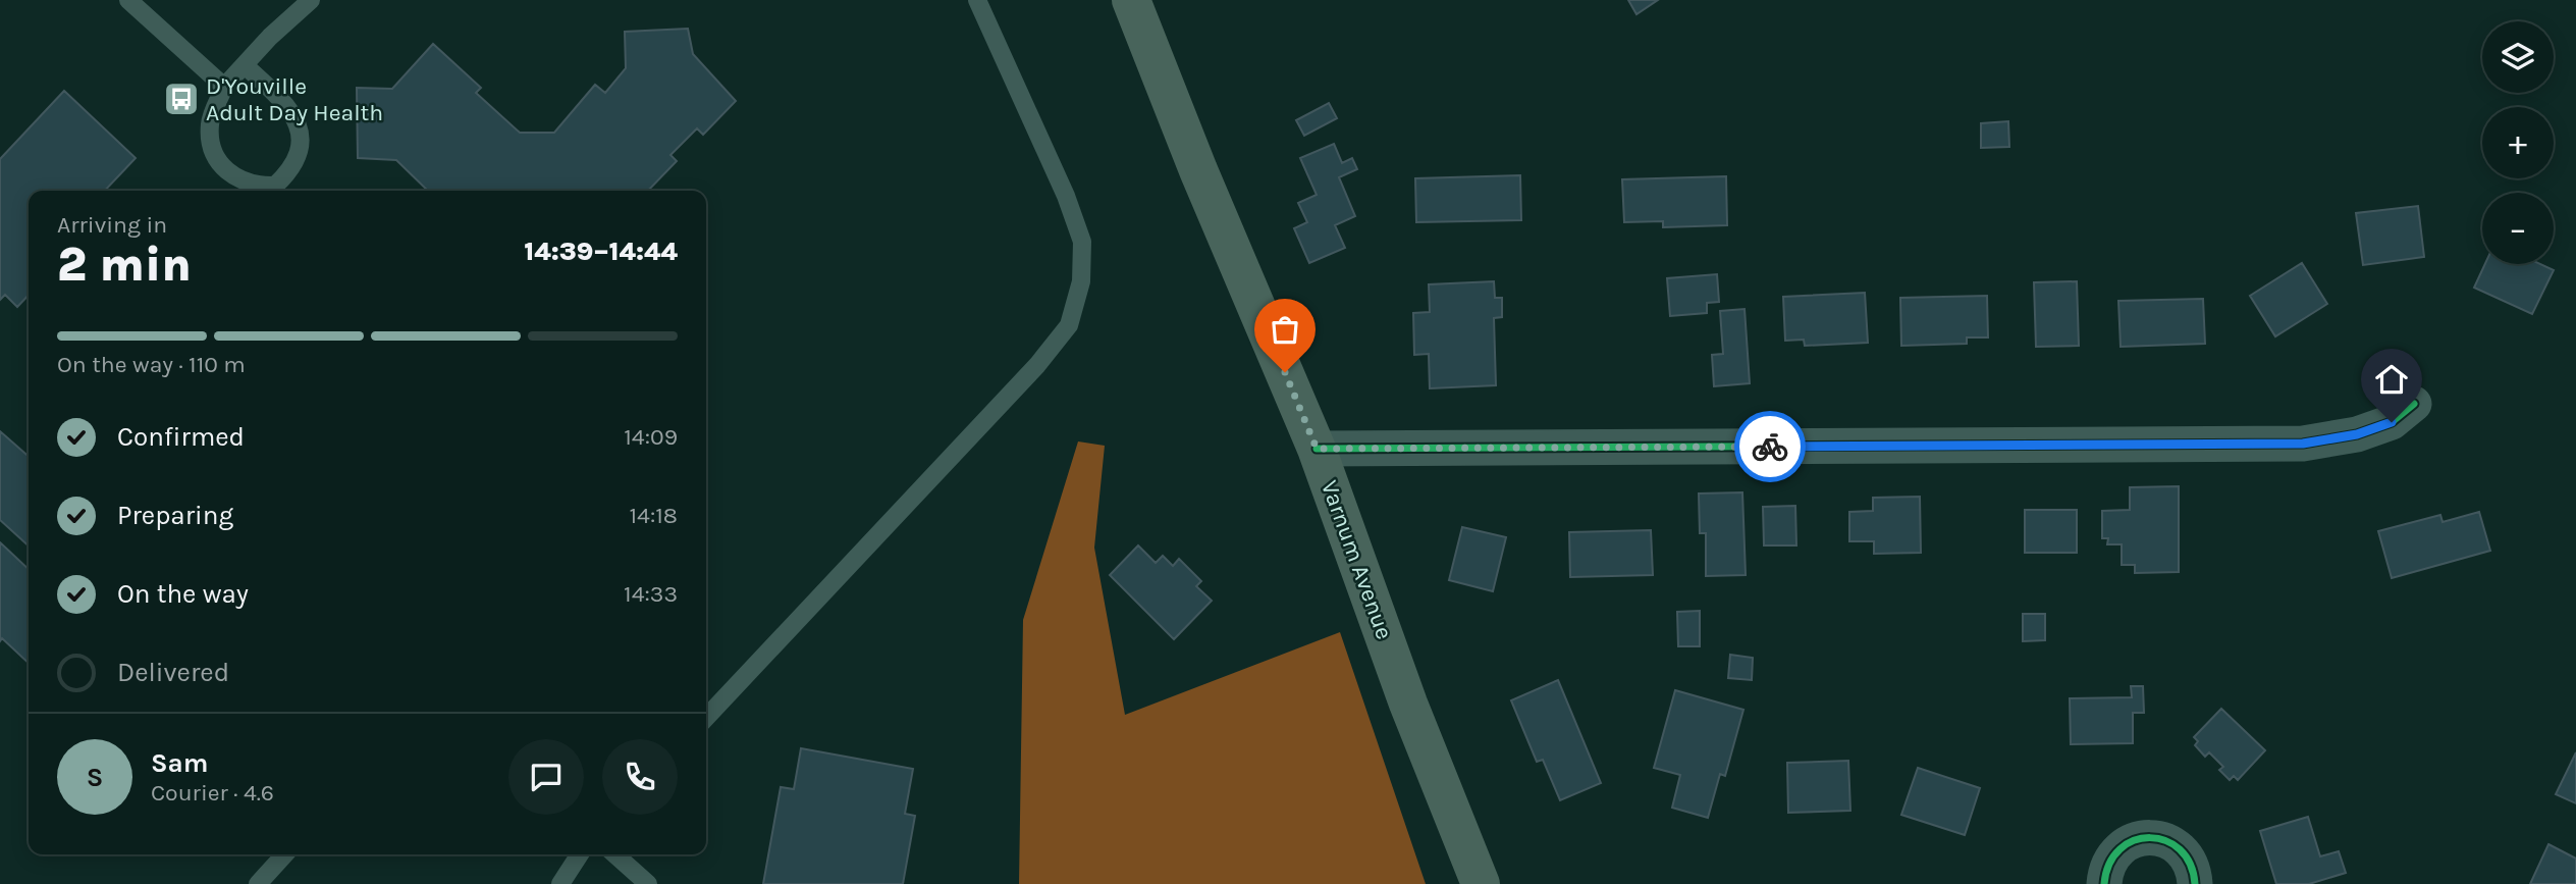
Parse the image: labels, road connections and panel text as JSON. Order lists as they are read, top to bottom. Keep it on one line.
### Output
{"streets":{"main road":["Varnum Avenue"]},"places":{"bus stop":["D'Youville Adult Day Health"]},"page":{"map_buttons":["+","−"],"heading":["2 min","Arriving in","14:39–14:44"],"panel":["Sam","Courier · 4.6"],"bar":"On the way · 110 m","list":[["Confirmed","14:09"],["Preparing","14:18"],["On the way","14:33"],"Delivered"],"round":"S"}}
